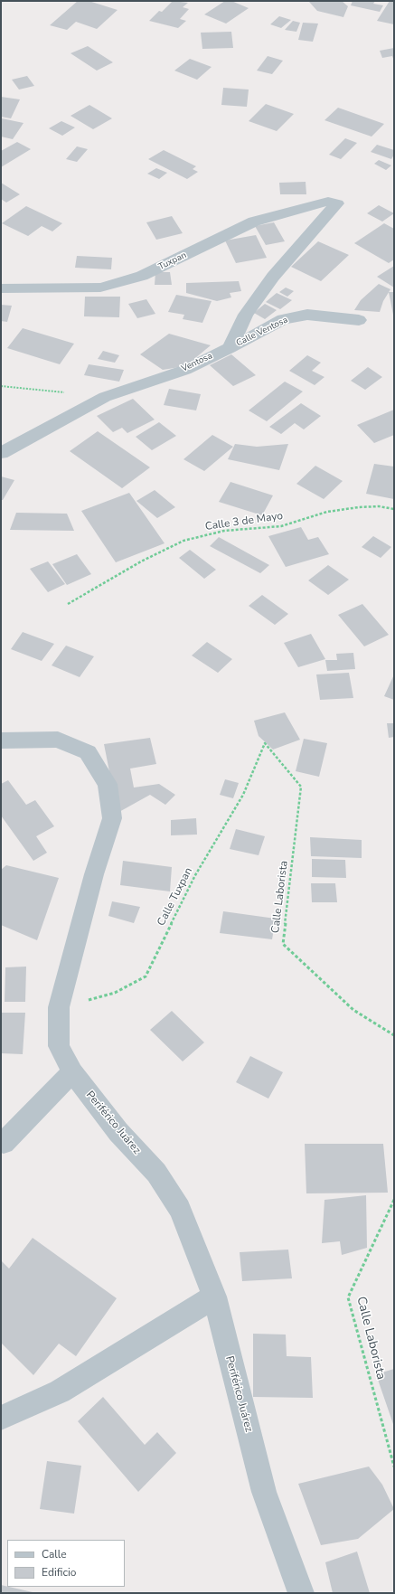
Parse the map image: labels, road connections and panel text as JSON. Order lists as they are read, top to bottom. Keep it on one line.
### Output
{"streets":{"street":["Tuxpan","Calle Ventosa","Ventosa","Periférico Juárez"],"path":["Calle 3 de Mayo","Calle Tuxpan","Calle Laborista"]},"crossings":[["Tuxpan","Calle Ventosa"],["Tuxpan","Ventosa"],["Calle Ventosa","Ventosa"],["Calle Tuxpan","Calle Laborista"],["Calle Tuxpan","Periférico Juárez"]],"legend":["Calle","Edificio"]}
